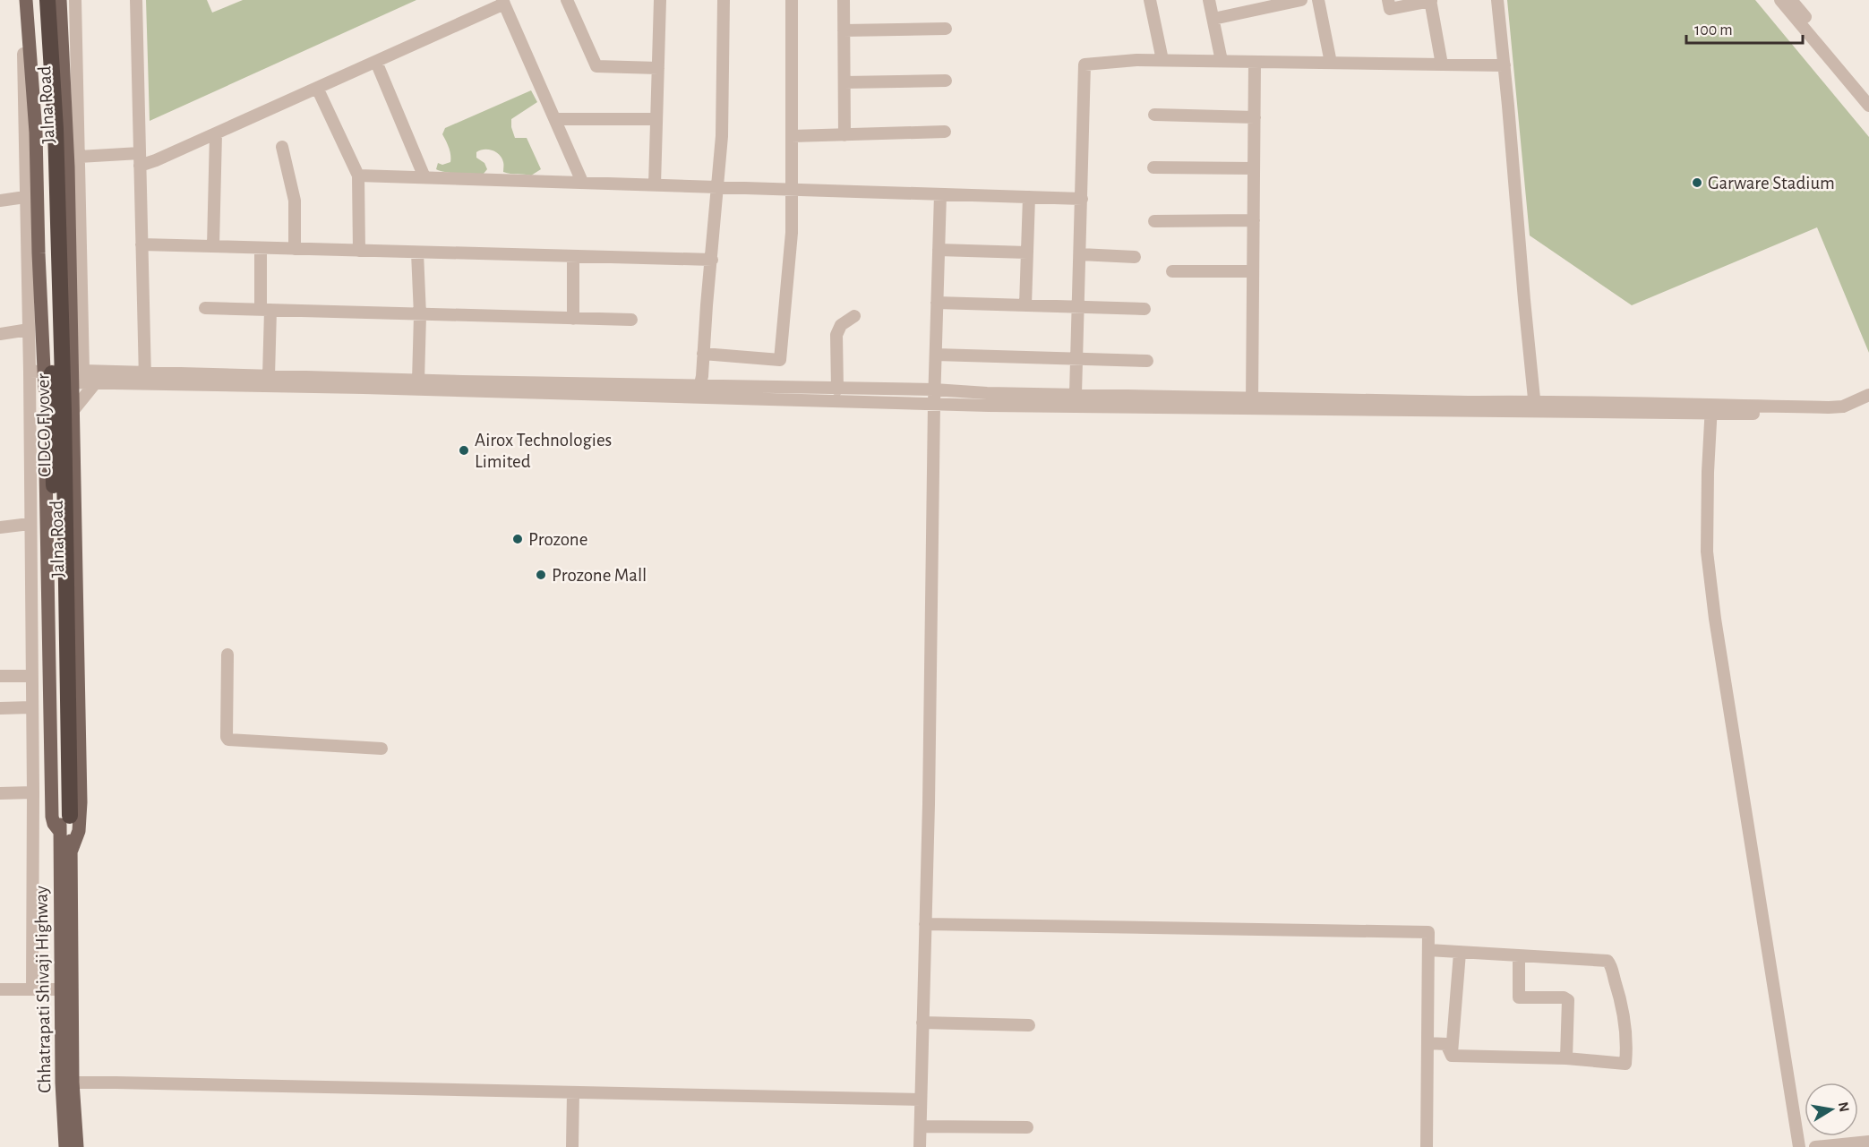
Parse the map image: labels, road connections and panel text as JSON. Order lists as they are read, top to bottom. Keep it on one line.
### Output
{"streets":{"highway":["CIDCO Flyover"],"main road":["Jalna Road","Chhatrapati Shivaji Highway"]},"crossings":[["Jalna Road","CIDCO Flyover"],["Jalna Road","Chhatrapati Shivaji Highway"],["CIDCO Flyover","Chhatrapati Shivaji Highway"]],"places":["Garware Stadium","Airox Technologies Limited","Prozone","Prozone Mall"],"scale_bar":"100 m","north":"right"}
